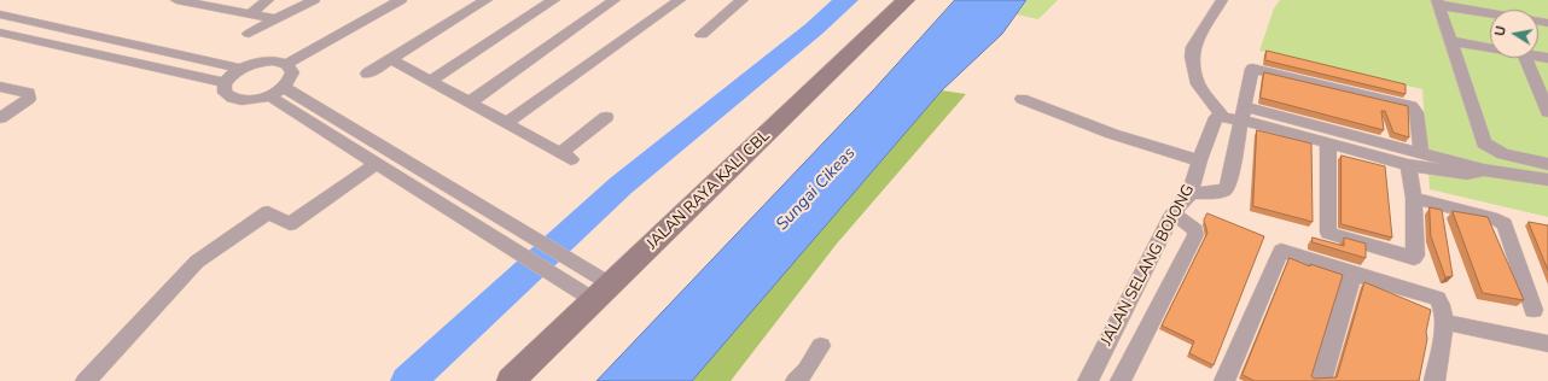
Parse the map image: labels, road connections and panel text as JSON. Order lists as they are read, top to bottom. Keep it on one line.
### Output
{"streets":{"main road":["JALAN RAYA KALI CBL"],"street":["JALAN SELANG BOJONG"]},"water":["Sungai Cikeas"],"north":"left"}
